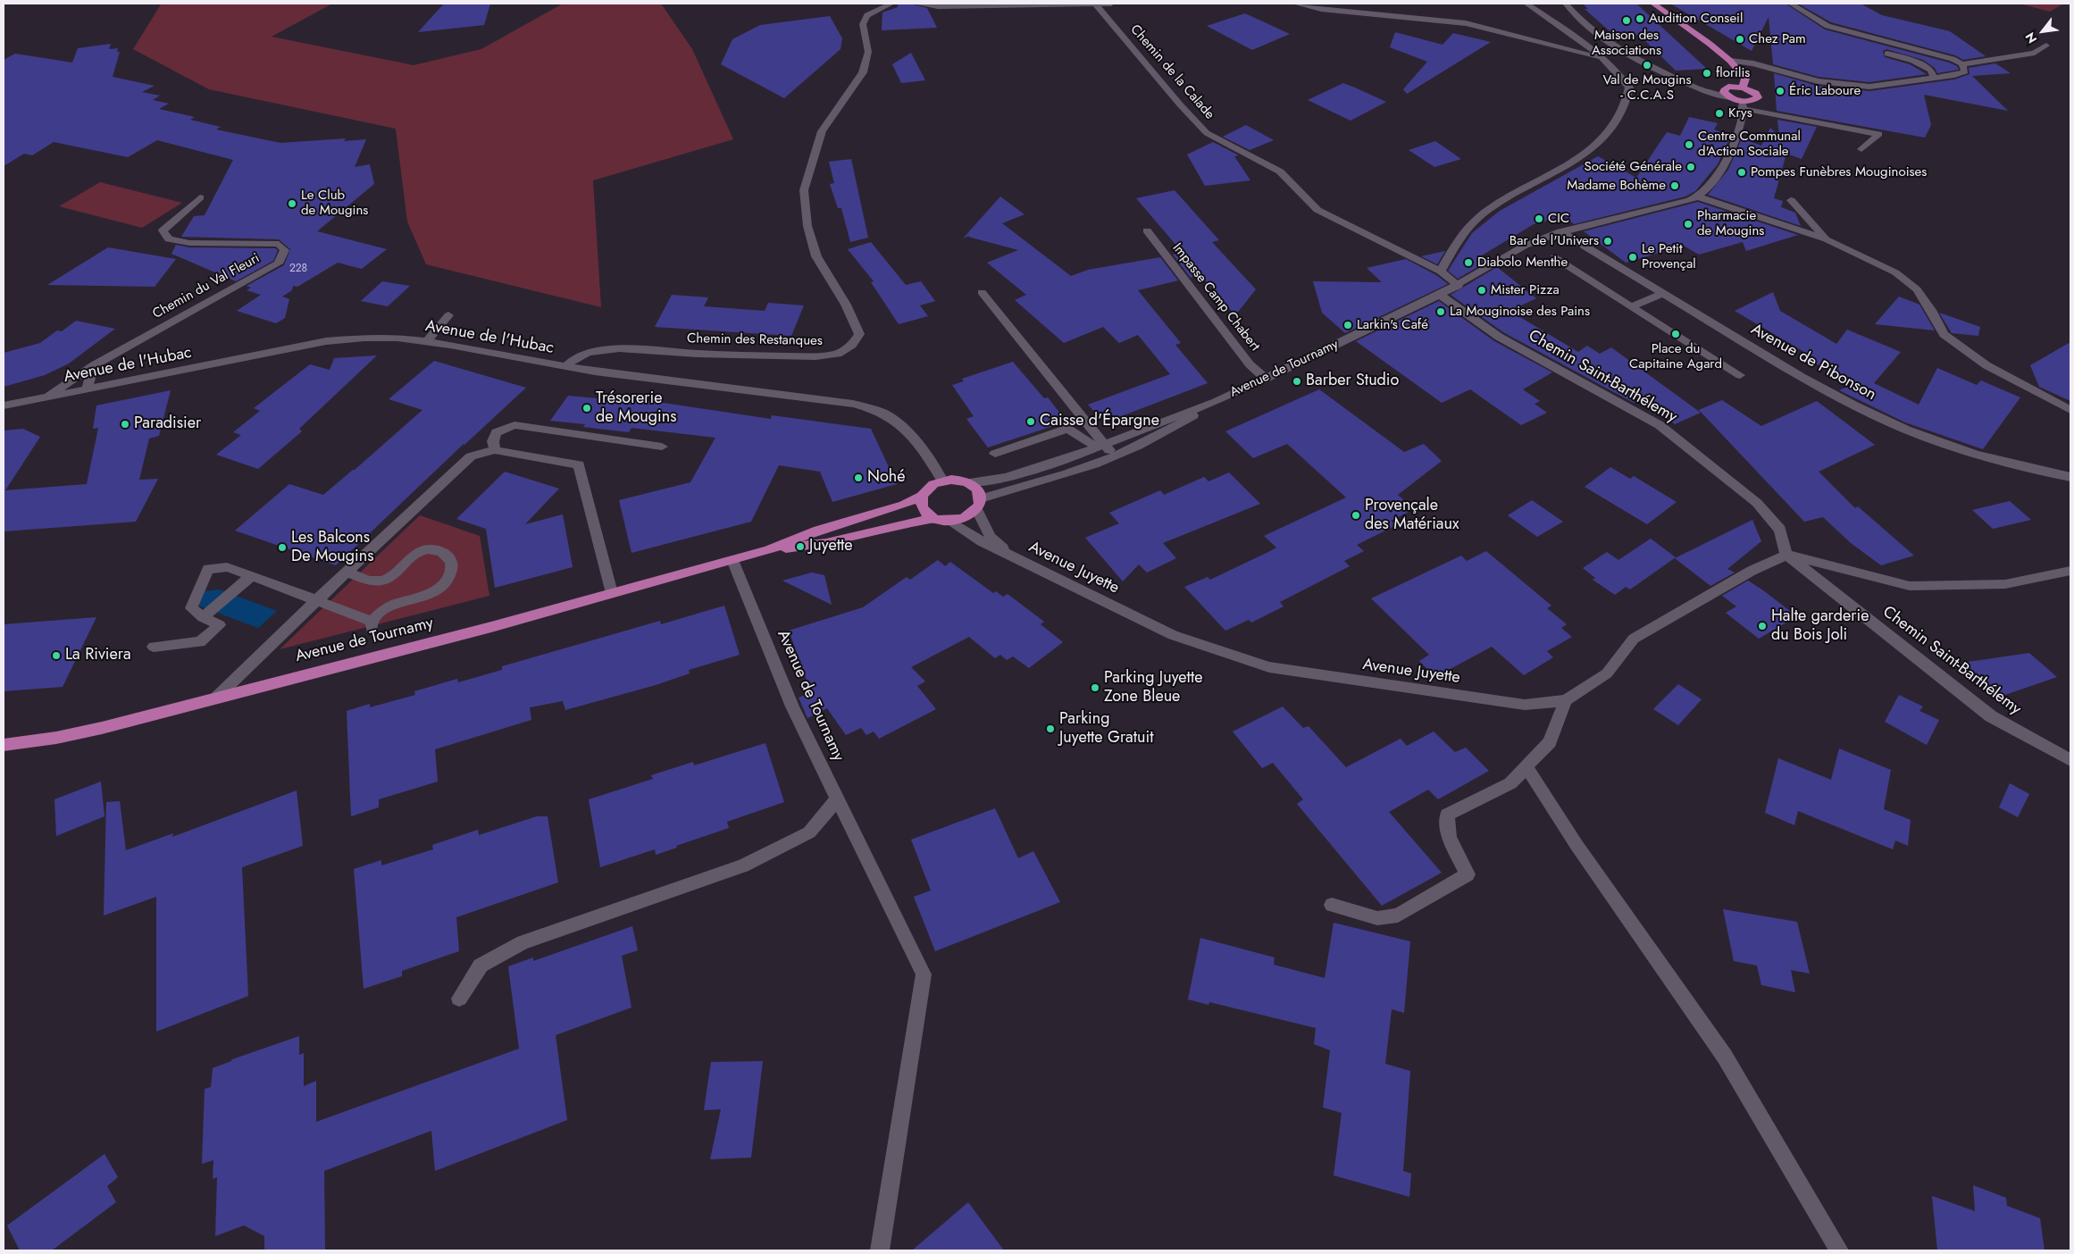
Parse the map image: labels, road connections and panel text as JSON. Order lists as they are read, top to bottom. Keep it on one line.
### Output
{"streets":{"main road":["Avenue de Tournamy"],"street":["Chemin de la Calade","Chemin du Val Fleuri","Impasse Camp Chabert","Avenue de l'Hubac","Chemin des Restanques","Avenue de Pibonson","Chemin Saint-Barthélemy","Avenue Juyette"]},"crossings":[["Chemin de la Calade","Avenue de Tournamy"],["Chemin du Val Fleuri","Avenue de l'Hubac"],["Impasse Camp Chabert","Avenue de Tournamy"],["Avenue de l'Hubac","Chemin des Restanques"],["Avenue de l'Hubac","Avenue de Tournamy"],["Avenue de l'Hubac","Avenue Juyette"],["Avenue de Pibonson","Avenue de Tournamy"],["Avenue de Tournamy","Chemin Saint-Barthélemy"],["Avenue de Tournamy","Avenue Juyette"],["Chemin Saint-Barthélemy","Avenue Juyette"]],"places":["Audition Conseil","Maison des Associations","Chez Pam","Val de Mougins - C.C.A.S","florilis","Éric Laboure","Krys","Centre Communal d'Action Sociale","Société Générale","Pompes Funèbres Mouginoises","Madame Bohème","Le Club de Mougins","CIC","Pharmacie de Mougins","Bar de l'Univers","Le Petit Provençal","Diabolo Menthe","Mister Pizza","La Mouginoise des Pains","Larkin's Café","Place du Capitaine Agard","Barber Studio","Trésorerie de Mougins","Caisse d'Épargne","Paradisier","Nohé","Provençale des Matériaux","Juyette","Les Balcons De Mougins","Halte garderie du Bois Joli","La Riviera","Parking Juyette Zone Bleue","Parking Juyette Gratuit"],"house_numbers":["228"],"north":"bottom left"}
